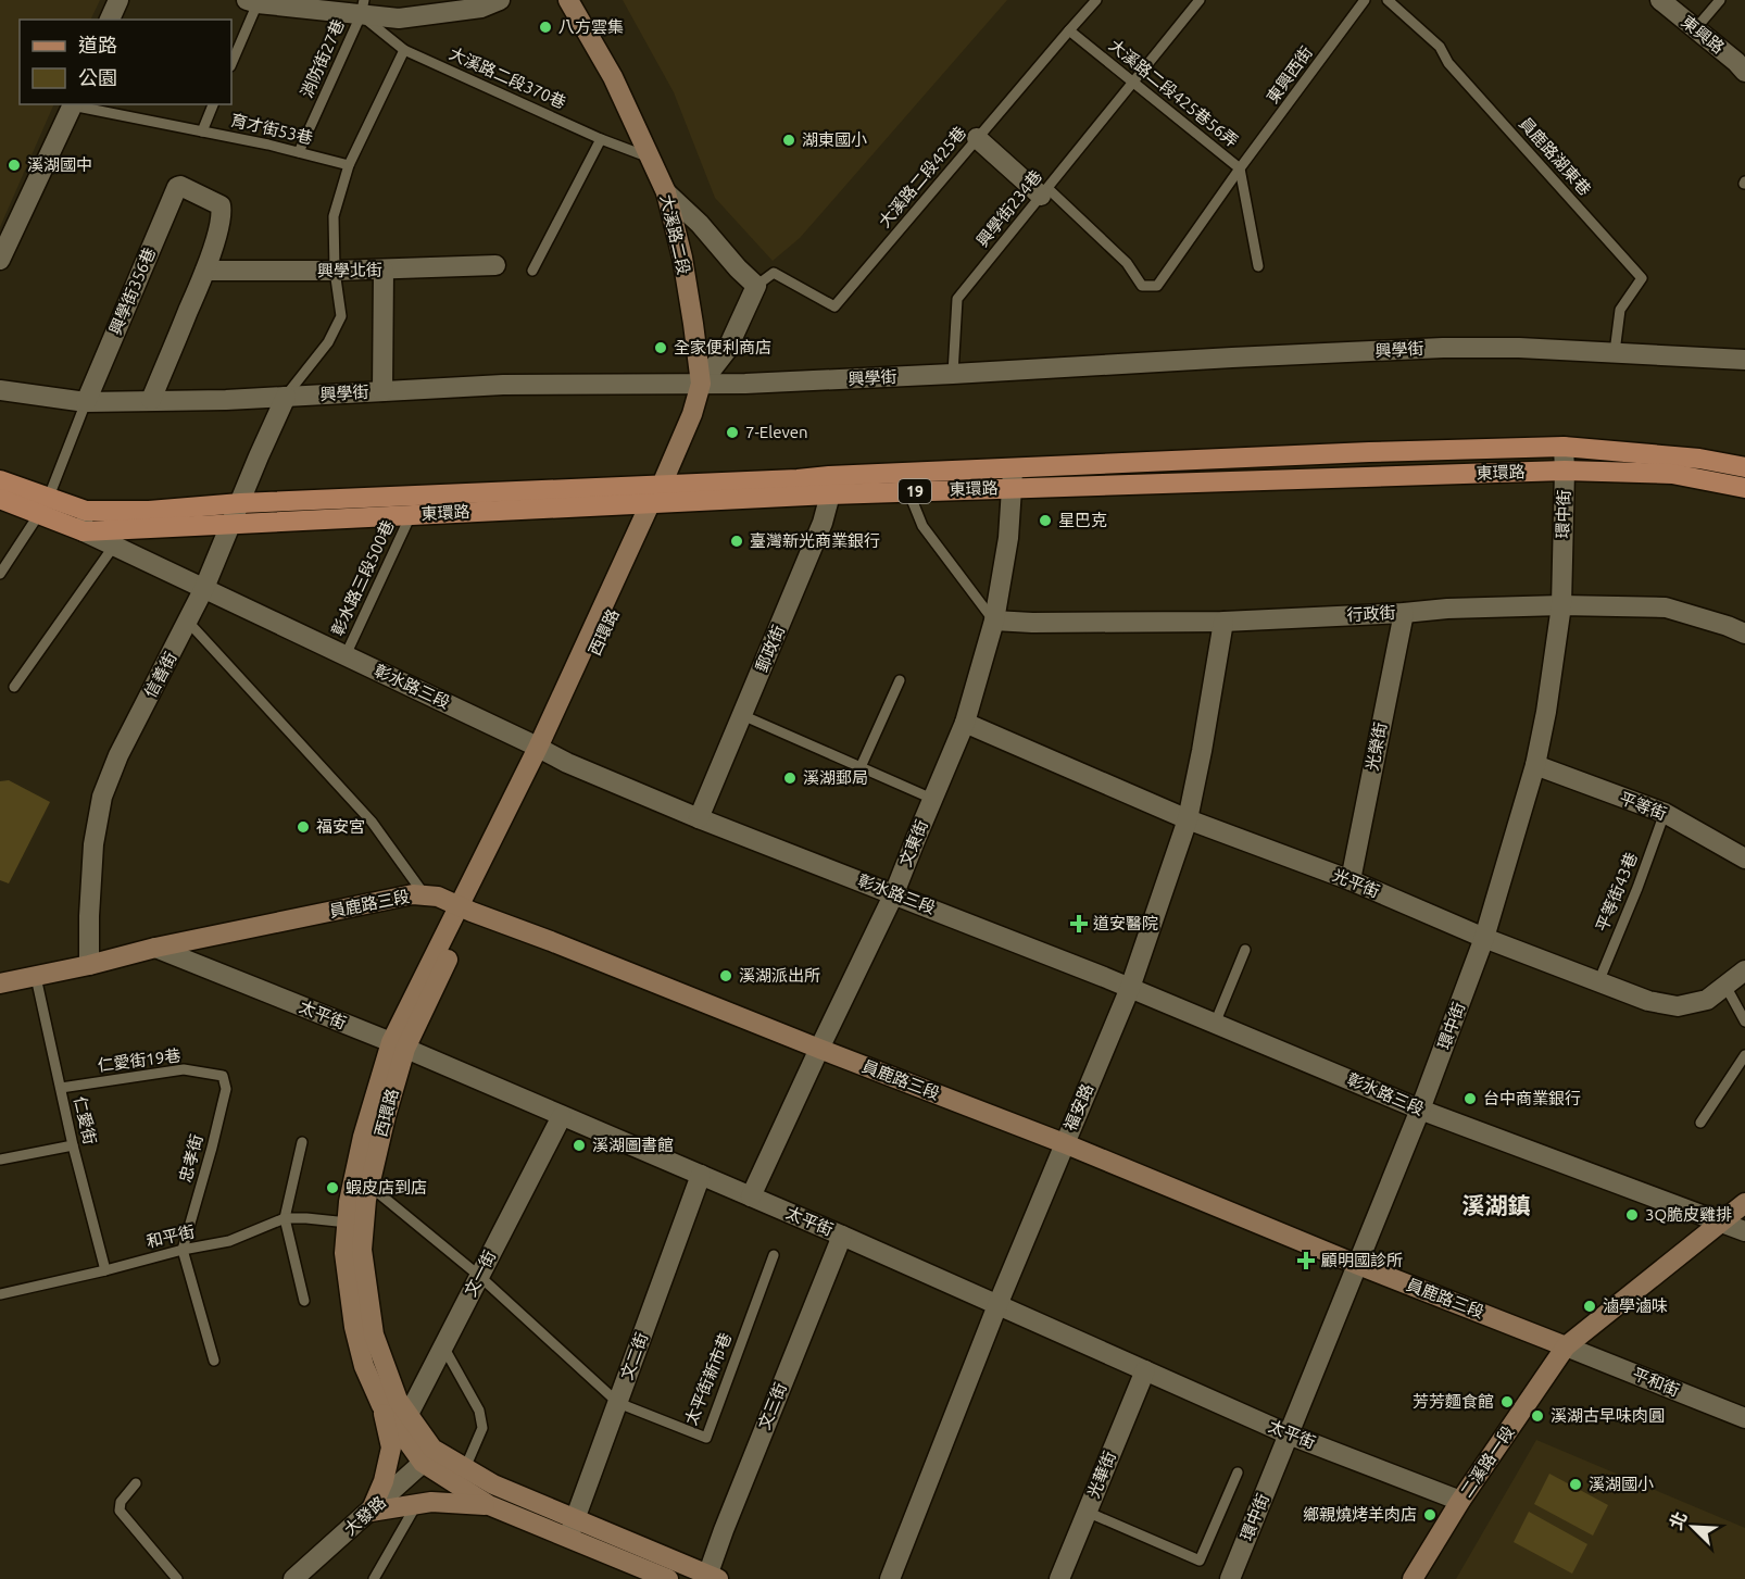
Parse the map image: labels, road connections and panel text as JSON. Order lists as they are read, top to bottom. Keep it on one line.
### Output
{"streets":{"main road":["東環路","19"],"street":["東興路","大溪路二段","興學北街","興學街356巷","興學街","環中街","行政街","西環路","郵政街","信善街","彰水路三段","光榮街","平等街","文東街","光平街","員鹿路三段","太平街","福安路","文一街","文二街","平和街","文三街","二溪路一段","光華街","大發路"],"lane":["消防街27巷","東興西街","大溪路二段370巷","大溪路二段425巷56弄","育才街53巷","員鹿路湖東巷","大溪路二段425巷","興學街234巷","彰水路三段500巷","平等街43巷","仁愛街19巷","仁愛街","忠孝街","和平街","太平街新市巷"]},"crossings":[["消防街27巷","大溪路二段370巷"],["消防街27巷","育才街53巷"],["東興西街","大溪路二段425巷56弄"],["東興西街","興學街234巷"],["大溪路二段370巷","大溪路二段"],["大溪路二段425巷56弄","大溪路二段425巷"],["大溪路二段425巷56弄","興學街234巷"],["員鹿路湖東巷","興學街"],["興學街234巷","興學街"],["大溪路二段","興學街"],["大溪路二段","東環路"],["大溪路二段","西環路"],["興學北街","興學街356巷"],["興學街356巷","興學街"],["興學街","信善街"],["東環路","19"],["東環路","環中街"],["東環路","彰水路三段500巷"],["東環路","西環路"],["東環路","郵政街"],["東環路","信善街"],["東環路","彰水路三段"],["東環路","文東街"],["19","彰水路三段"],["環中街","行政街"],["環中街","彰水路三段"],["環中街","平等街"],["環中街","光平街"],["環中街","員鹿路三段"],["環中街","太平街"],["彰水路三段500巷","彰水路三段"],["行政街","光榮街"],["行政街","文東街"],["行政街","福安路"],["西環路","彰水路三段"],["西環路","員鹿路三段"],["西環路","太平街"],["西環路","和平街"],["西環路","文一街"],["西環路","文二街"],["西環路","太平街新市巷"],["西環路","文三街"],["西環路","大發路"],["郵政街","彰水路三段"],["信善街","彰水路三段"],["信善街","員鹿路三段"],["彰水路三段","文東街"],["彰水路三段","福安路"],["光榮街","光平街"],["平等街","平等街43巷"],["文東街","光平街"],["文東街","員鹿路三段"],["文東街","太平街"],["光平街","平等街43巷"],["光平街","福安路"],["員鹿路三段","太平街"],["員鹿路三段","福安路"],["員鹿路三段","仁愛街"],["員鹿路三段","平和街"],["員鹿路三段","二溪路一段"],["太平街","福安路"],["太平街","文一街"],["太平街","文二街"],["太平街","文三街"],["太平街","二溪路一段"],["太平街","光華街"],["仁愛街19巷","仁愛街"],["仁愛街19巷","忠孝街"],["仁愛街","和平街"],["忠孝街","和平街"],["文一街","太平街新市巷"],["文二街","太平街新市巷"],["平和街","二溪路一段"]],"districts":["溪湖鎮"],"places":{"other":["八方雲集","湖東國小","溪湖國中","全家便利商店","7-Eleven","星巴克","臺灣新光商業銀行","溪湖郵局","福安宮","溪湖派出所","台中商業銀行","溪湖圖書館","蝦皮店到店","3Q脆皮雞排","滷學滷味","芳芳麵食館","溪湖古早味肉圓","溪湖國小","鄉親燒烤羊肉店"],"health":["道安醫院","顧明國診所"]},"legend":["道路","公園"],"north":"top left"}
